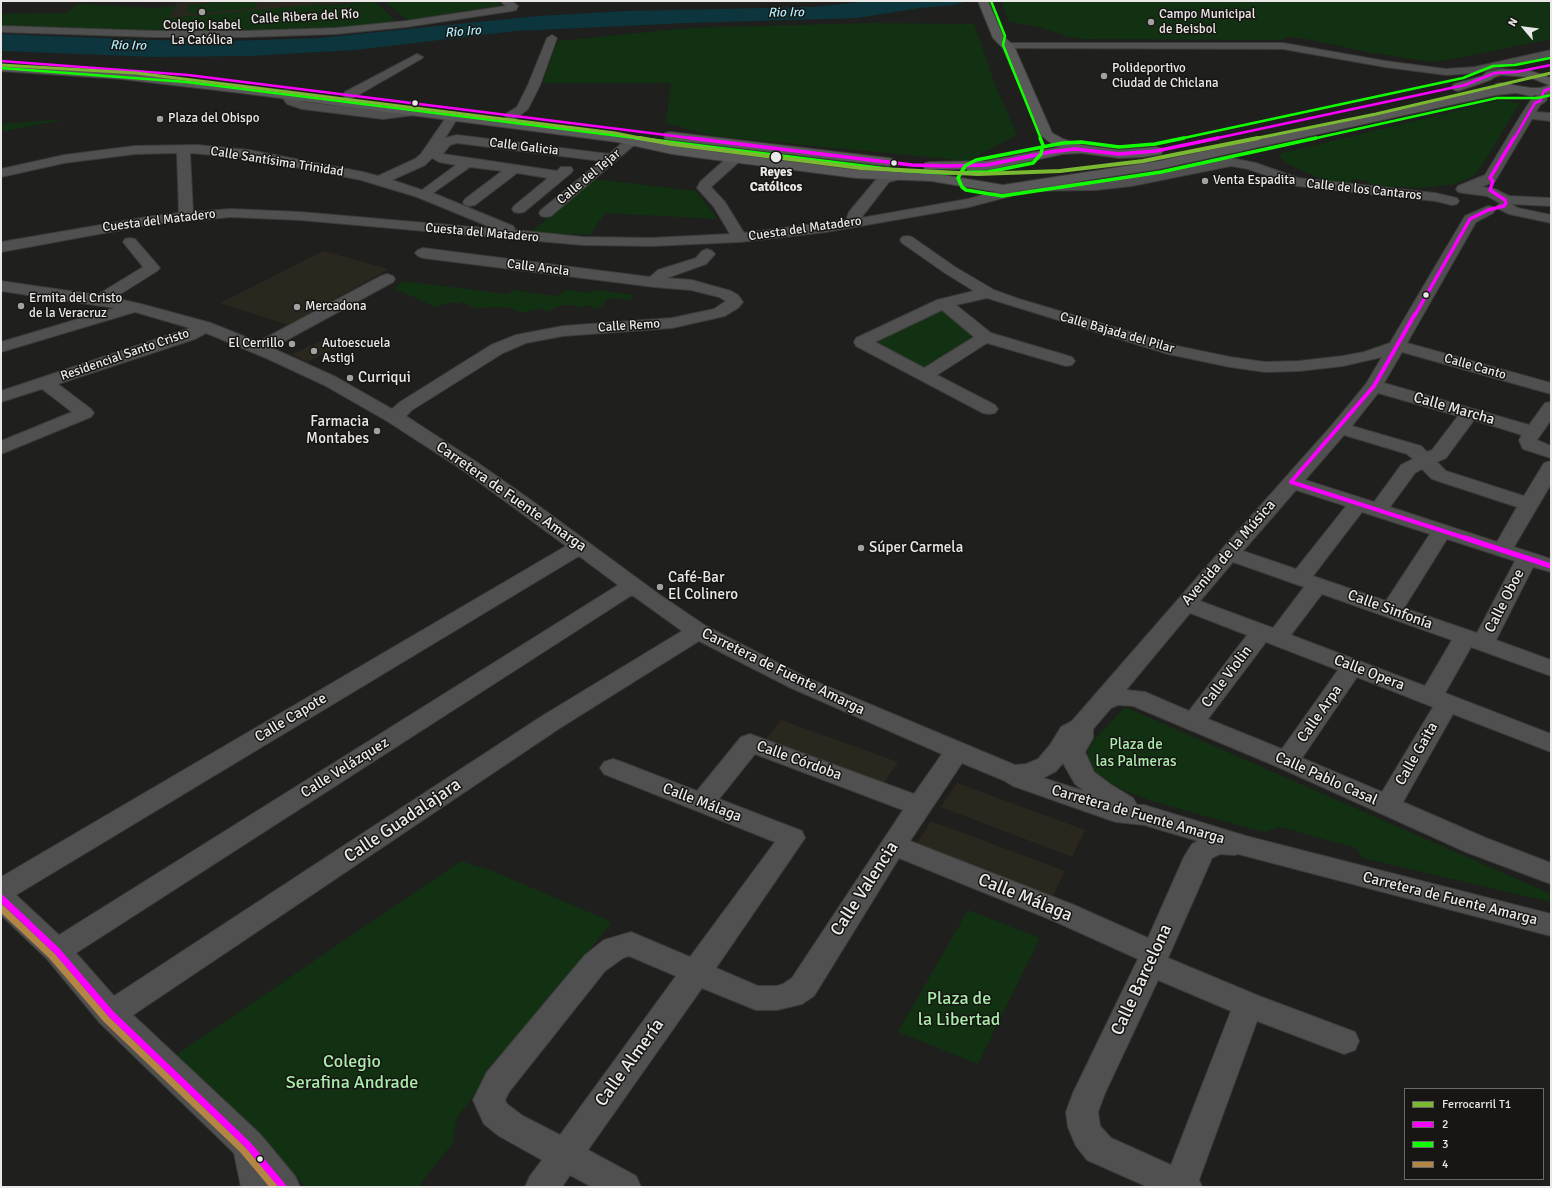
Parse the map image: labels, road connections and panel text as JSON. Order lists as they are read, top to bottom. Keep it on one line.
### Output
{"streets":{"street":["Calle Ribera del Río","Calle Galicia","Calle Santísima Trinidad","Calle del Tejar","Calle de los Cantaros","Cuesta del Matadero","Calle Ancla","Calle Remo","Calle Bajada del Pilar","Residencial Santo Cristo","Calle Canto","Calle Marcha","Carretera de Fuente Amarga","Avenida de la Música","Calle Oboe","Calle Sinfonía","Calle Opera","Calle Violin","Calle Arpa","Calle Capote","Calle Gaita","Calle Córdoba","Calle Velázquez","Calle Pablo Casal","Calle Málaga","Calle Guadalajara","Calle Valencia","Calle Barcelona","Calle Almería"]},"crossings":[["Calle Galicia","Calle del Tejar"],["Calle Santísima Trinidad","Cuesta del Matadero"],["Calle de los Cantaros","Cuesta del Matadero"],["Calle de los Cantaros","Avenida de la Música"],["Calle Ancla","Calle Remo"],["Calle Remo","Carretera de Fuente Amarga"],["Calle Bajada del Pilar","Calle Canto"],["Calle Bajada del Pilar","Calle Marcha"],["Calle Bajada del Pilar","Avenida de la Música"],["Residencial Santo Cristo","Carretera de Fuente Amarga"],["Calle Canto","Avenida de la Música"],["Calle Marcha","Avenida de la Música"],["Carretera de Fuente Amarga","Avenida de la Música"],["Carretera de Fuente Amarga","Calle Capote"],["Carretera de Fuente Amarga","Calle Velázquez"],["Carretera de Fuente Amarga","Calle Guadalajara"],["Carretera de Fuente Amarga","Calle Valencia"],["Carretera de Fuente Amarga","Calle Barcelona"],["Avenida de la Música","Calle Sinfonía"],["Avenida de la Música","Calle Opera"],["Avenida de la Música","Calle Pablo Casal"],["Calle Oboe","Calle Sinfonía"],["Calle Oboe","Calle Opera"],["Calle Oboe","Calle Gaita"],["Calle Sinfonía","Calle Violin"],["Calle Opera","Calle Violin"],["Calle Opera","Calle Arpa"],["Calle Opera","Calle Gaita"],["Calle Violin","Calle Pablo Casal"],["Calle Arpa","Calle Pablo Casal"],["Calle Gaita","Calle Pablo Casal"],["Calle Córdoba","Calle Málaga"],["Calle Córdoba","Calle Valencia"],["Calle Málaga","Calle Valencia"],["Calle Málaga","Calle Barcelona"],["Calle Málaga","Calle Almería"],["Calle Valencia","Calle Almería"]],"water":["Rio Iro"],"parks":["Plaza de las Palmeras","Plaza de la Libertad","Colegio Serafina Andrade"],"places":["Colegio Isabel La Católica","Campo Municipal de Beisbol","Polideportivo Ciudad de Chiclana","Plaza del Obispo","Reyes Católicos","Venta Espadita","Ermita del Cristo de la Veracruz","Mercadona","El Cerrillo","Autoescuela Astigi","Curriqui","Farmacia Montabes","Súper Carmela","Café-Bar El Colinero"],"lines":["transit line 3","transit line 2","rail line T1","transit line 4"],"legend":["Ferrocarril T1","2","3","4"],"north":"top left"}
